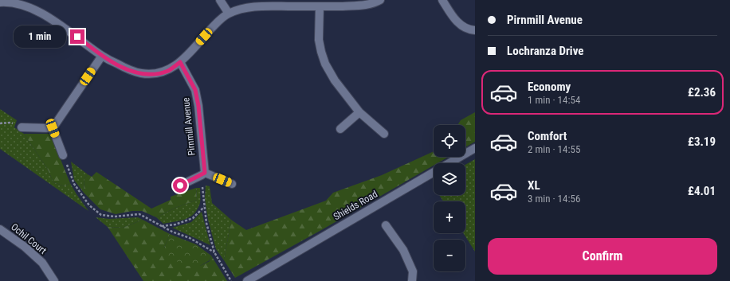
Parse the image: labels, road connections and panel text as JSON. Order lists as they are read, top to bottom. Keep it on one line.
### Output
{"streets":{"street":["Pirnmill Avenue","Shields Road","Ochil Court"]},"page":{"banner":["Pirnmill Avenue","Lochranza Drive"],"bubble":"1 min","list":[{"name":"Economy","note":"1 min · 14:54","value":"£2.36"},{"name":"Comfort","note":"2 min · 14:55","value":"£3.19"},{"name":"XL","note":"3 min · 14:56","value":"£4.01"}],"map_buttons":["+","−"],"buttons":"Confirm"}}
